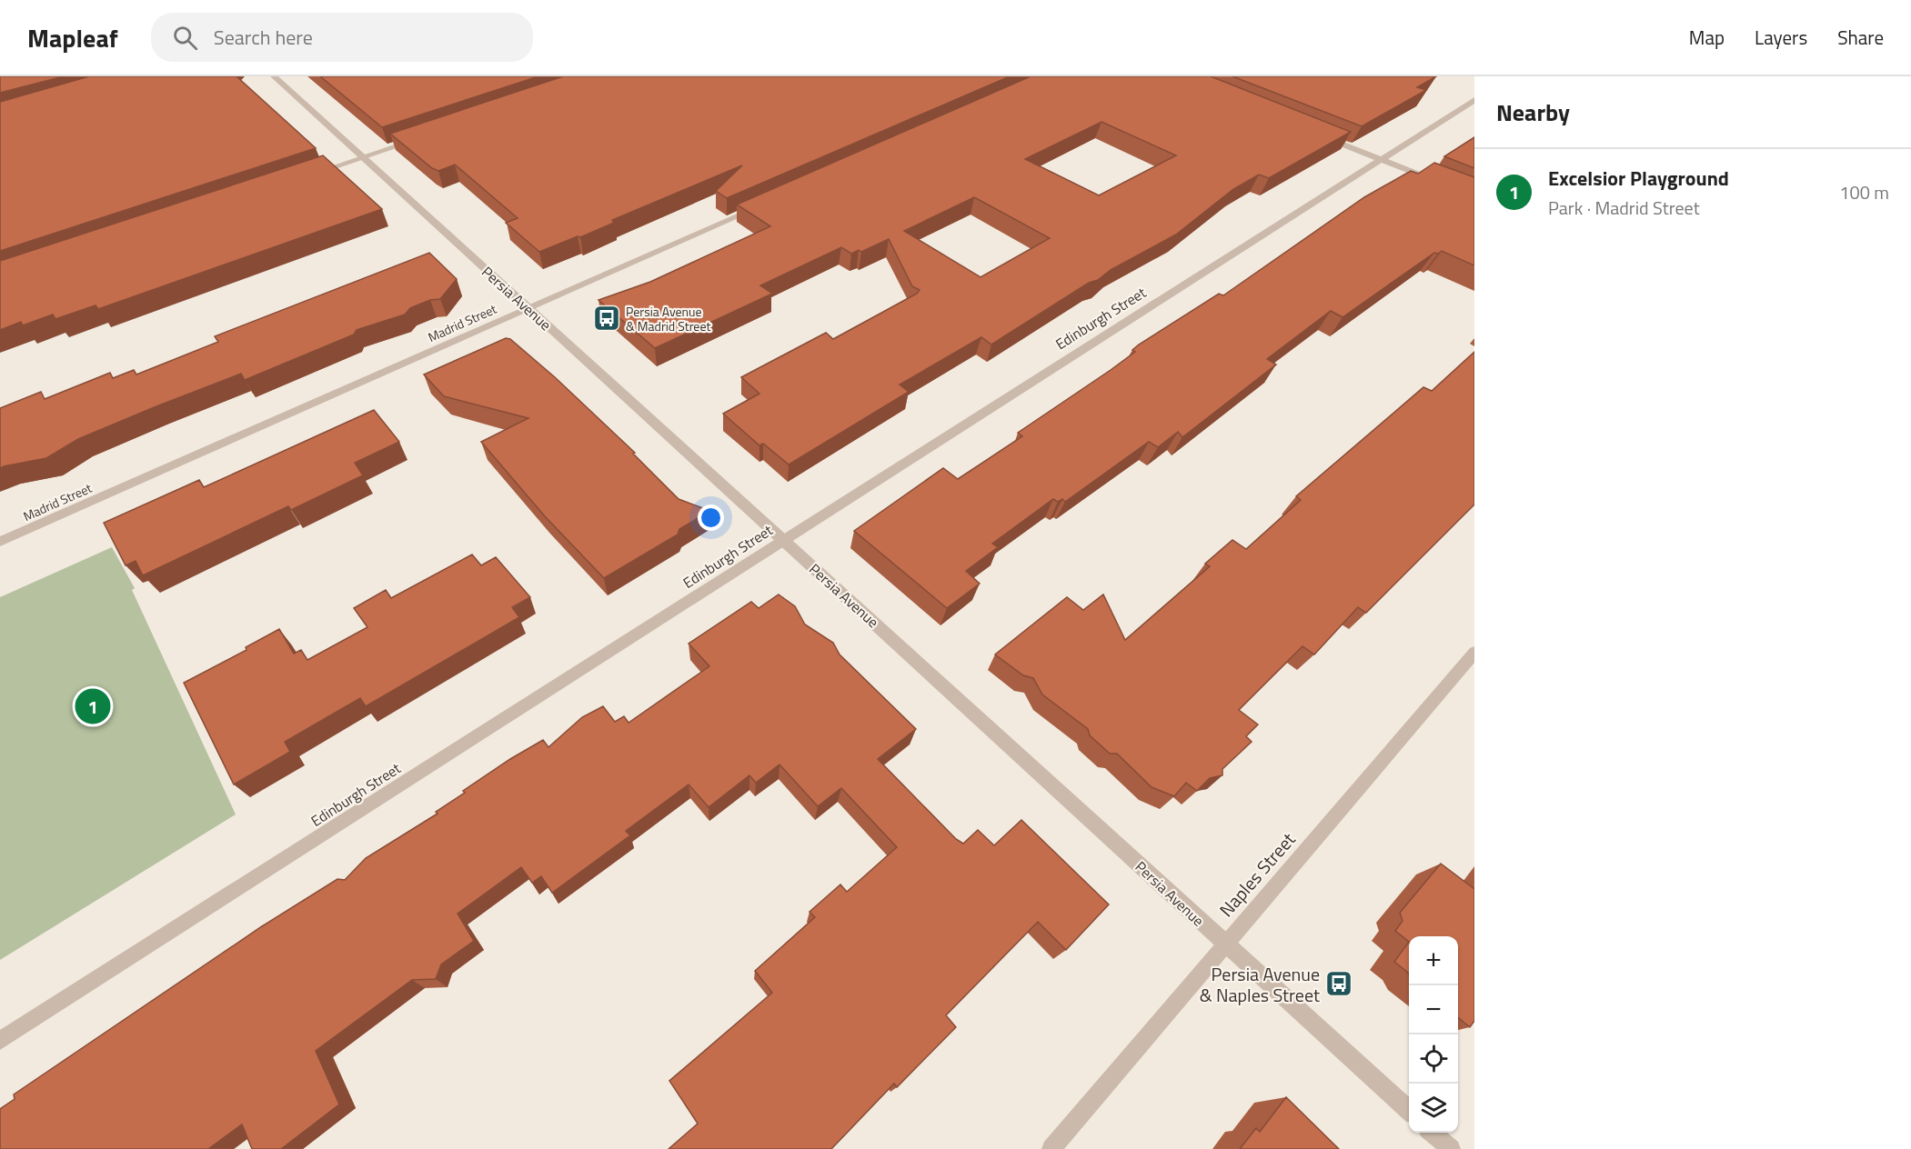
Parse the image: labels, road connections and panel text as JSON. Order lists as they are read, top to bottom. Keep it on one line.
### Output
{"streets":{"street":["Persia Avenue","Edinburgh Street","Madrid Street","Naples Street"]},"crossings":[["Persia Avenue","Edinburgh Street"],["Persia Avenue","Madrid Street"],["Persia Avenue","Naples Street"]],"places":{"bus stop":["Persia Avenue & Madrid Street","Persia Avenue & Naples Street"]},"page":{"header":"Mapleaf","search":"Search here","nav":["Map","Layers","Share"],"heading":"Nearby","list":[{"mark":"1","name":"Excelsior Playground","note":"Park · Madrid Street","value":"100 m"}],"pins":"1","map_buttons":["+","−"]}}
